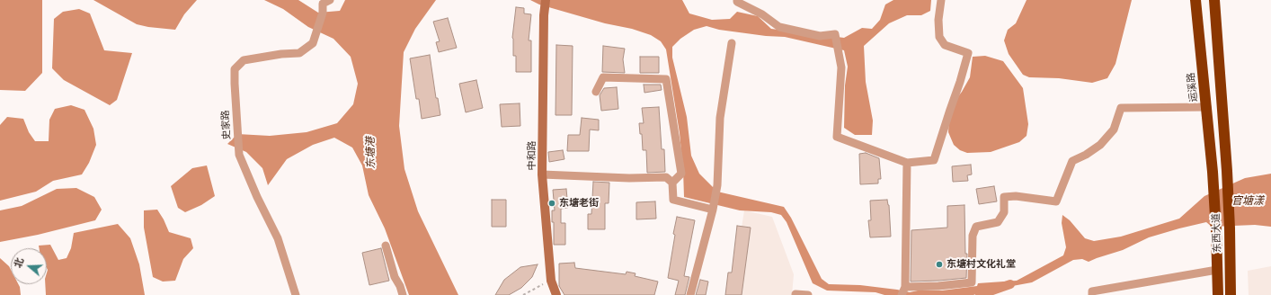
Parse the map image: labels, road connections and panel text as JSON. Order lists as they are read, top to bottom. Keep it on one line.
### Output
{"streets":{"highway":["运溪路","东西大道"],"street":["史家路","中和路"]},"crossings":[["运溪路","东西大道"]],"water":["东塘港","官塘漾"],"places":["东塘老街","东塘村文化礼堂"],"north":"left"}
